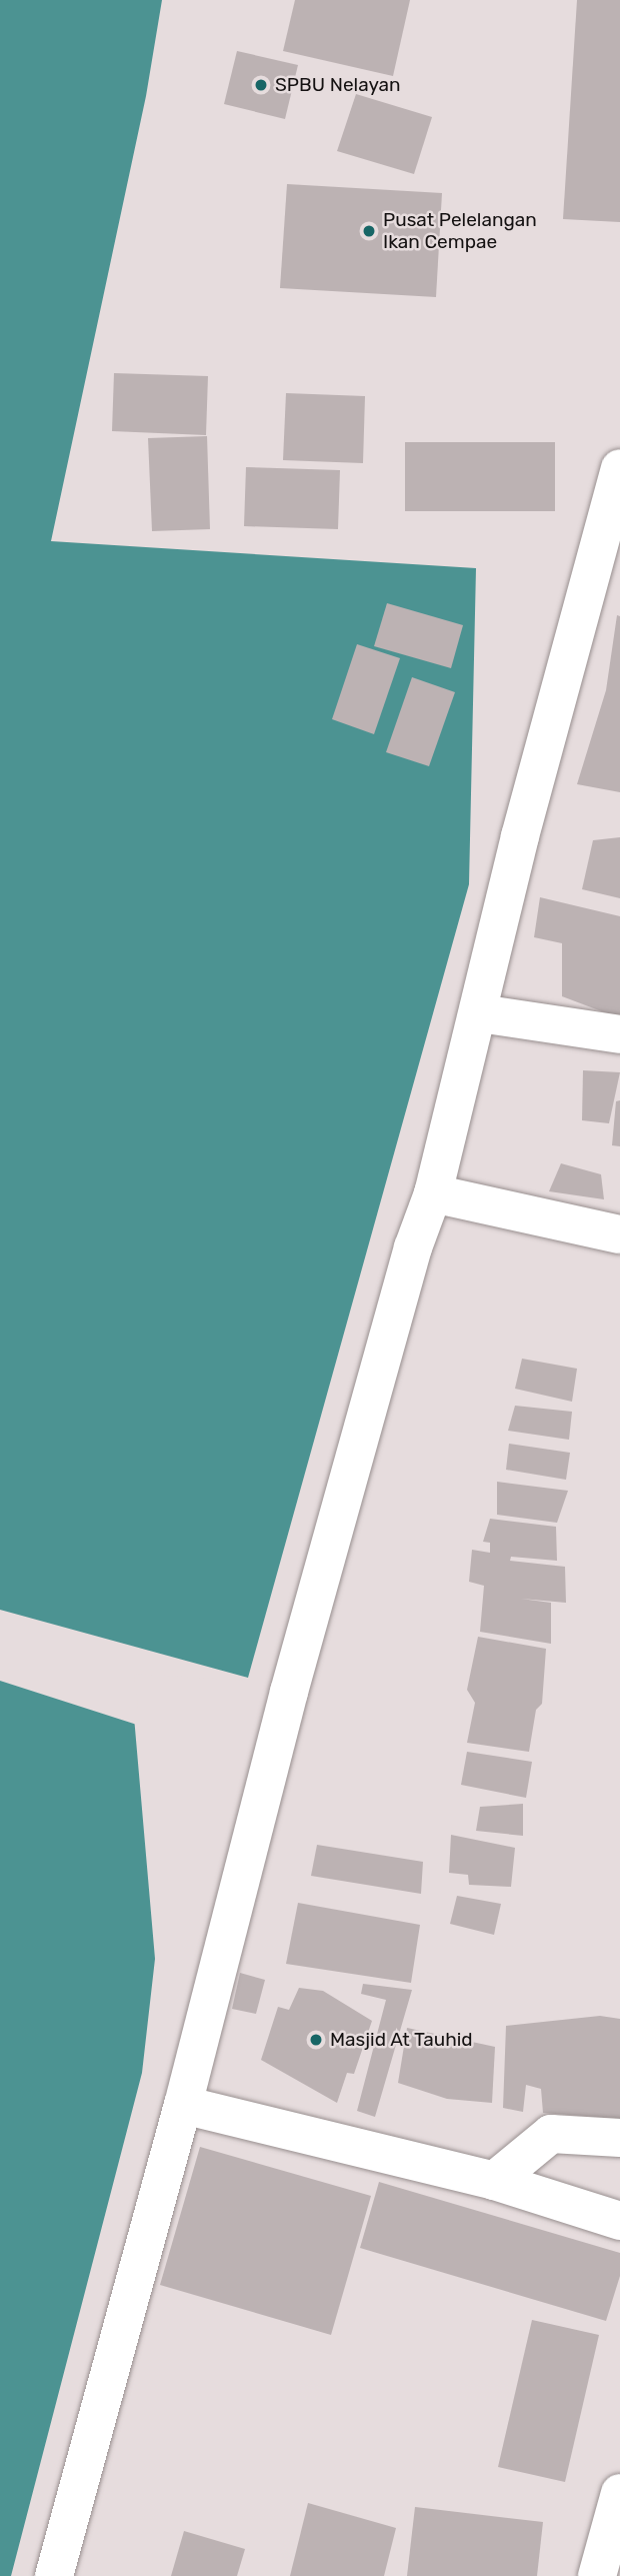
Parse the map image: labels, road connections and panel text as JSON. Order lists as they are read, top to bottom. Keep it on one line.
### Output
{"places":["SPBU Nelayan","Pusat Pelelangan Ikan Cempae","Masjid At Tauhid"]}
